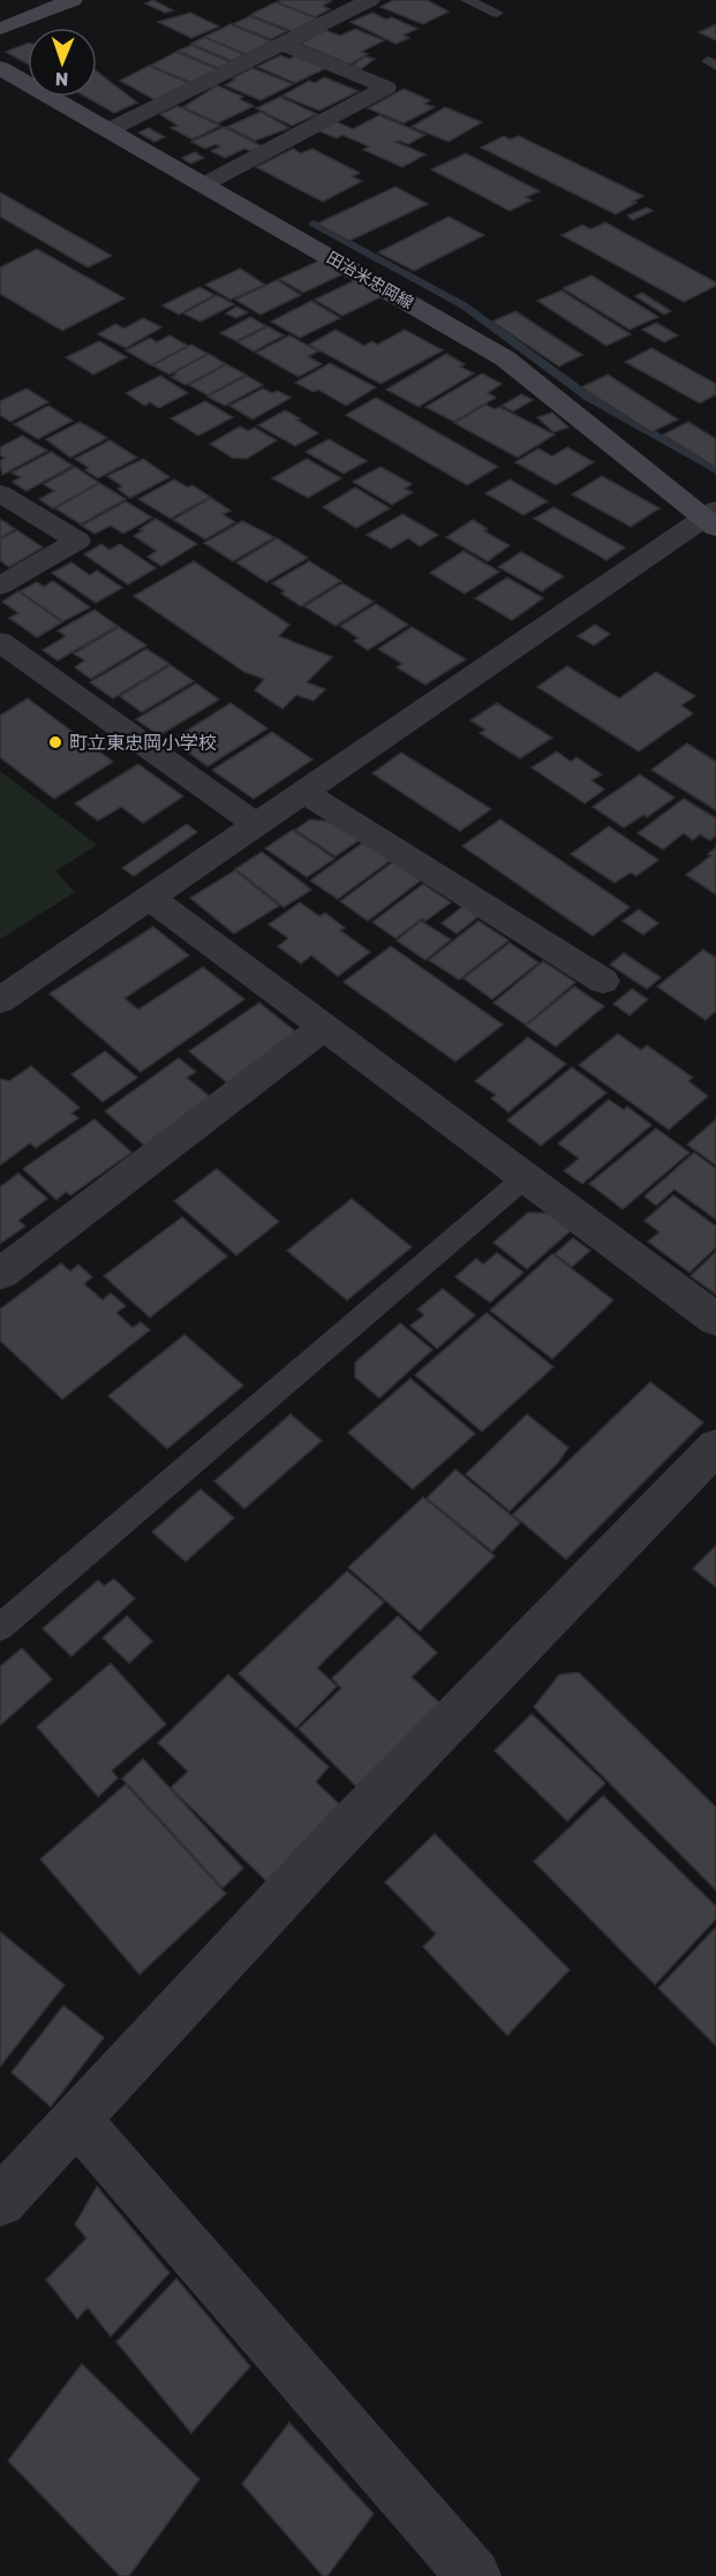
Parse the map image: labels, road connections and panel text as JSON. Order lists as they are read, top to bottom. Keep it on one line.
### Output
{"streets":{"main road":["田治米忠岡線"]},"places":["町立東忠岡小学校"],"north":"bottom"}
